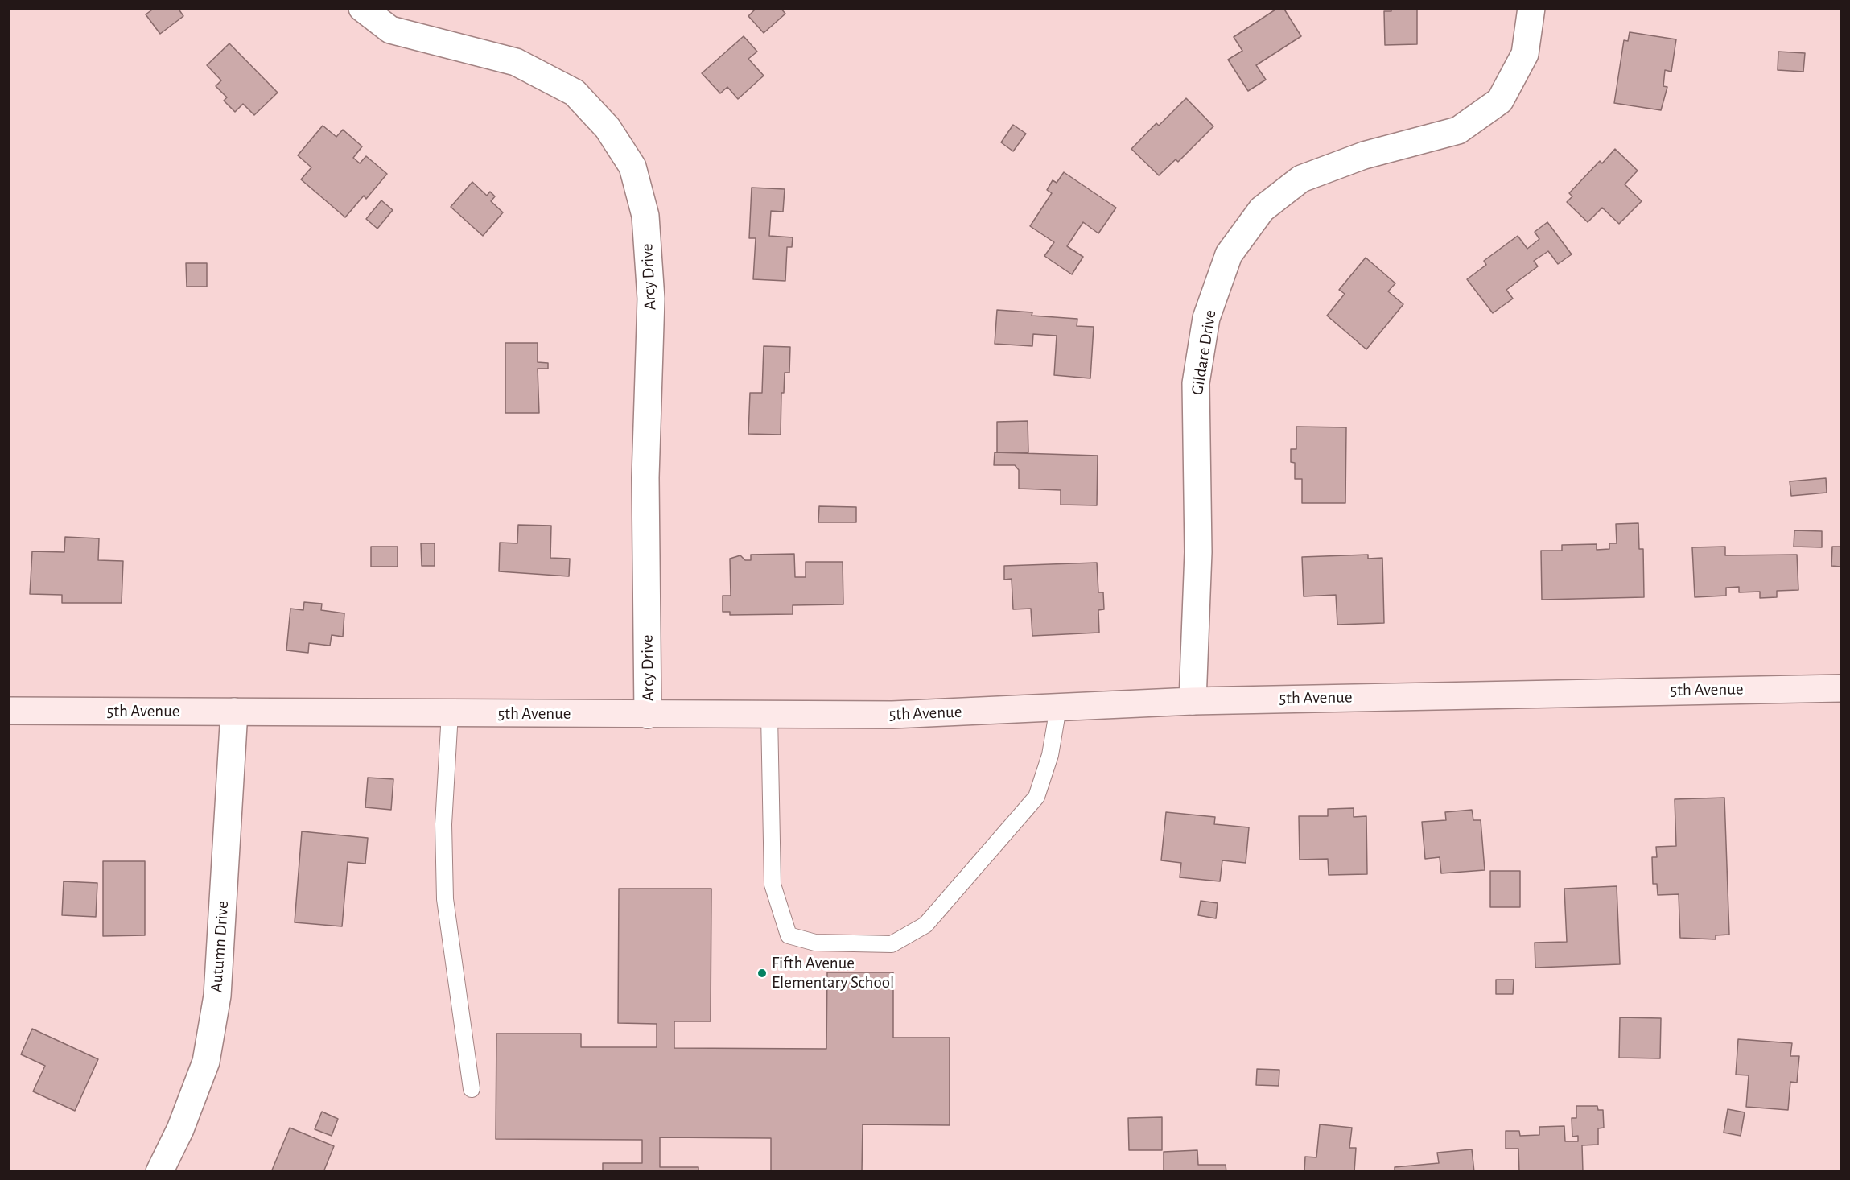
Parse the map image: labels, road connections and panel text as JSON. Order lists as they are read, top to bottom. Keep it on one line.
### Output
{"streets":{"street":["Arcy Drive","Gildare Drive","5th Avenue","Autumn Drive"]},"crossings":[["Arcy Drive","5th Avenue"],["Gildare Drive","5th Avenue"],["5th Avenue","Autumn Drive"]],"places":["Fifth Avenue Elementary School"]}
